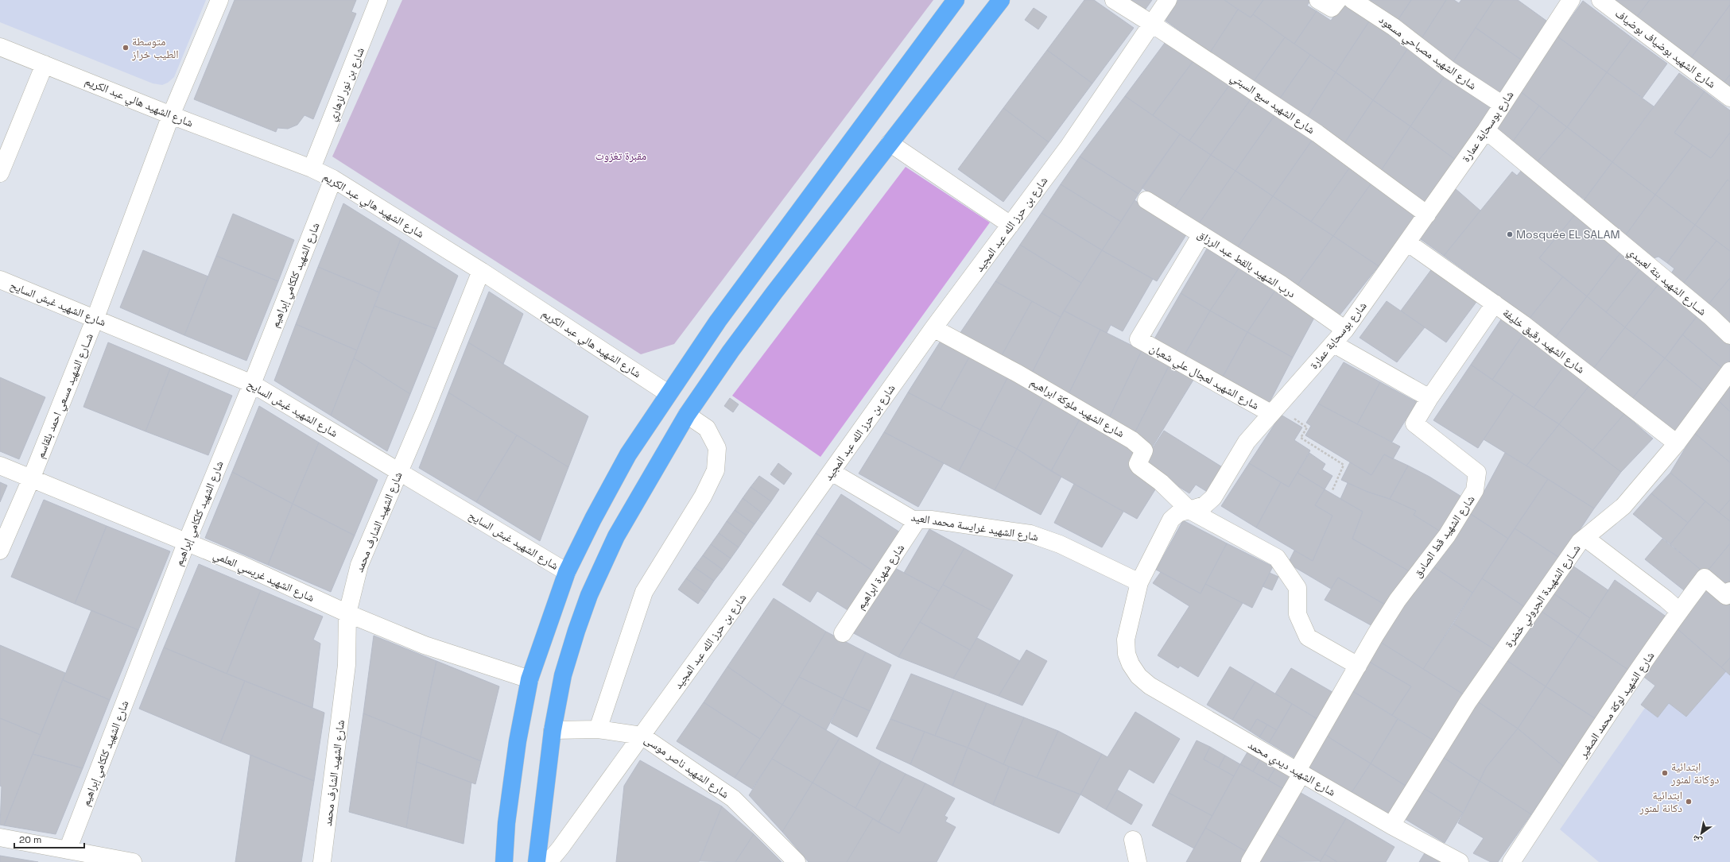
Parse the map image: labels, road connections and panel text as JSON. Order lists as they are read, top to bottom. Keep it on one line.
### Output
{"streets":{"street":["شارع الشهيد بوضياف بوضياف","شارع الشهيد مصباحي مسعود","شارع بن نور لزهاري","شارع الشهيد هالي عبد الكريم","شارع الشهيد سبع السبتي","شارع بوسحابة عمارة","شارع بن حرز الله عبد المجيد","درب الشهيد بالقط عبد الرزاق","شارع الشهيد كلكامي إبراهيم","شــارع الشهيد بتة لعبيدي","شارع الشهيد غبش السايح","شارع الشهيد رقيق خليفة","شارع الشهيد لعجال علي شعبان","شــارع الشهيد مسعي احمد بلقاسم","شارع الشهيد ملوكة ابراهيم","شارع الشهيد الشارف محمد","شارع الشهيد غرايسة محمد العيد","شارع الشهيد قط الصادق","شارع الشهيد غريسي العلمي","شارع شهرة ابراهيم","شــارع الشهيدة الجروني خضرة","شارع الشهيد لوكة محمد الصغير","شارع الشهيد ناصر موسى","شارع الشهيد ديدي محمد"]},"crossings":[["شارع الشهيد مصباحي مسعود","شارع بوسحابة عمارة"],["شارع بن نور لزهاري","شارع الشهيد هالي عبد الكريم"],["شارع الشهيد هالي عبد الكريم","شارع الشهيد كلكامي إبراهيم"],["شارع الشهيد هالي عبد الكريم","شــارع الشهيد مسعي احمد بلقاسم"],["شارع الشهيد هالي عبد الكريم","شارع الشهيد الشارف محمد"],["شارع الشهيد سبع السبتي","شارع بوسحابة عمارة"],["شارع الشهيد سبع السبتي","شارع بن حرز الله عبد المجيد"],["شارع بوسحابة عمارة","درب الشهيد بالقط عبد الرزاق"],["شارع بوسحابة عمارة","شــارع الشهيد بتة لعبيدي"],["شارع بوسحابة عمارة","شارع الشهيد رقيق خليفة"],["شارع بوسحابة عمارة","شارع الشهيد لعجال علي شعبان"],["شارع بوسحابة عمارة","شارع الشهيد ملوكة ابراهيم"],["شارع بوسحابة عمارة","شارع الشهيد غرايسة محمد العيد"],["شارع بوسحابة عمارة","شارع الشهيد ديدي محمد"],["شارع بن حرز الله عبد المجيد","شارع الشهيد ملوكة ابراهيم"],["شارع بن حرز الله عبد المجيد","شارع الشهيد غرايسة محمد العيد"],["شارع بن حرز الله عبد المجيد","شارع الشهيد ناصر موسى"],["درب الشهيد بالقط عبد الرزاق","شارع الشهيد لعجال علي شعبان"],["شارع الشهيد كلكامي إبراهيم","شارع الشهيد غبش السايح"],["شارع الشهيد كلكامي إبراهيم","شارع الشهيد غريسي العلمي"],["شارع الشهيد غبش السايح","شــارع الشهيد مسعي احمد بلقاسم"],["شارع الشهيد غبش السايح","شارع الشهيد الشارف محمد"],["شارع الشهيد رقيق خليفة","شارع الشهيد قط الصادق"],["شارع الشهيد رقيق خليفة","شــارع الشهيدة الجروني خضرة"],["شــارع الشهيد مسعي احمد بلقاسم","شارع الشهيد غريسي العلمي"],["شارع الشهيد الشارف محمد","شارع الشهيد غريسي العلمي"],["شارع الشهيد غرايسة محمد العيد","شارع شهرة ابراهيم"],["شارع الشهيد قط الصادق","شارع الشهيد ديدي محمد"],["شــارع الشهيدة الجروني خضرة","شارع الشهيد ديدي محمد"]],"parks":["مقبرة تغزوت"],"places":["متوسطة الطيب خراز","Mosquée EL SALAM","ابتدائية دوكانة لمنور","ابتدائية دكانة لمنور"],"scale_bar":"20 m","north":"bottom left"}
